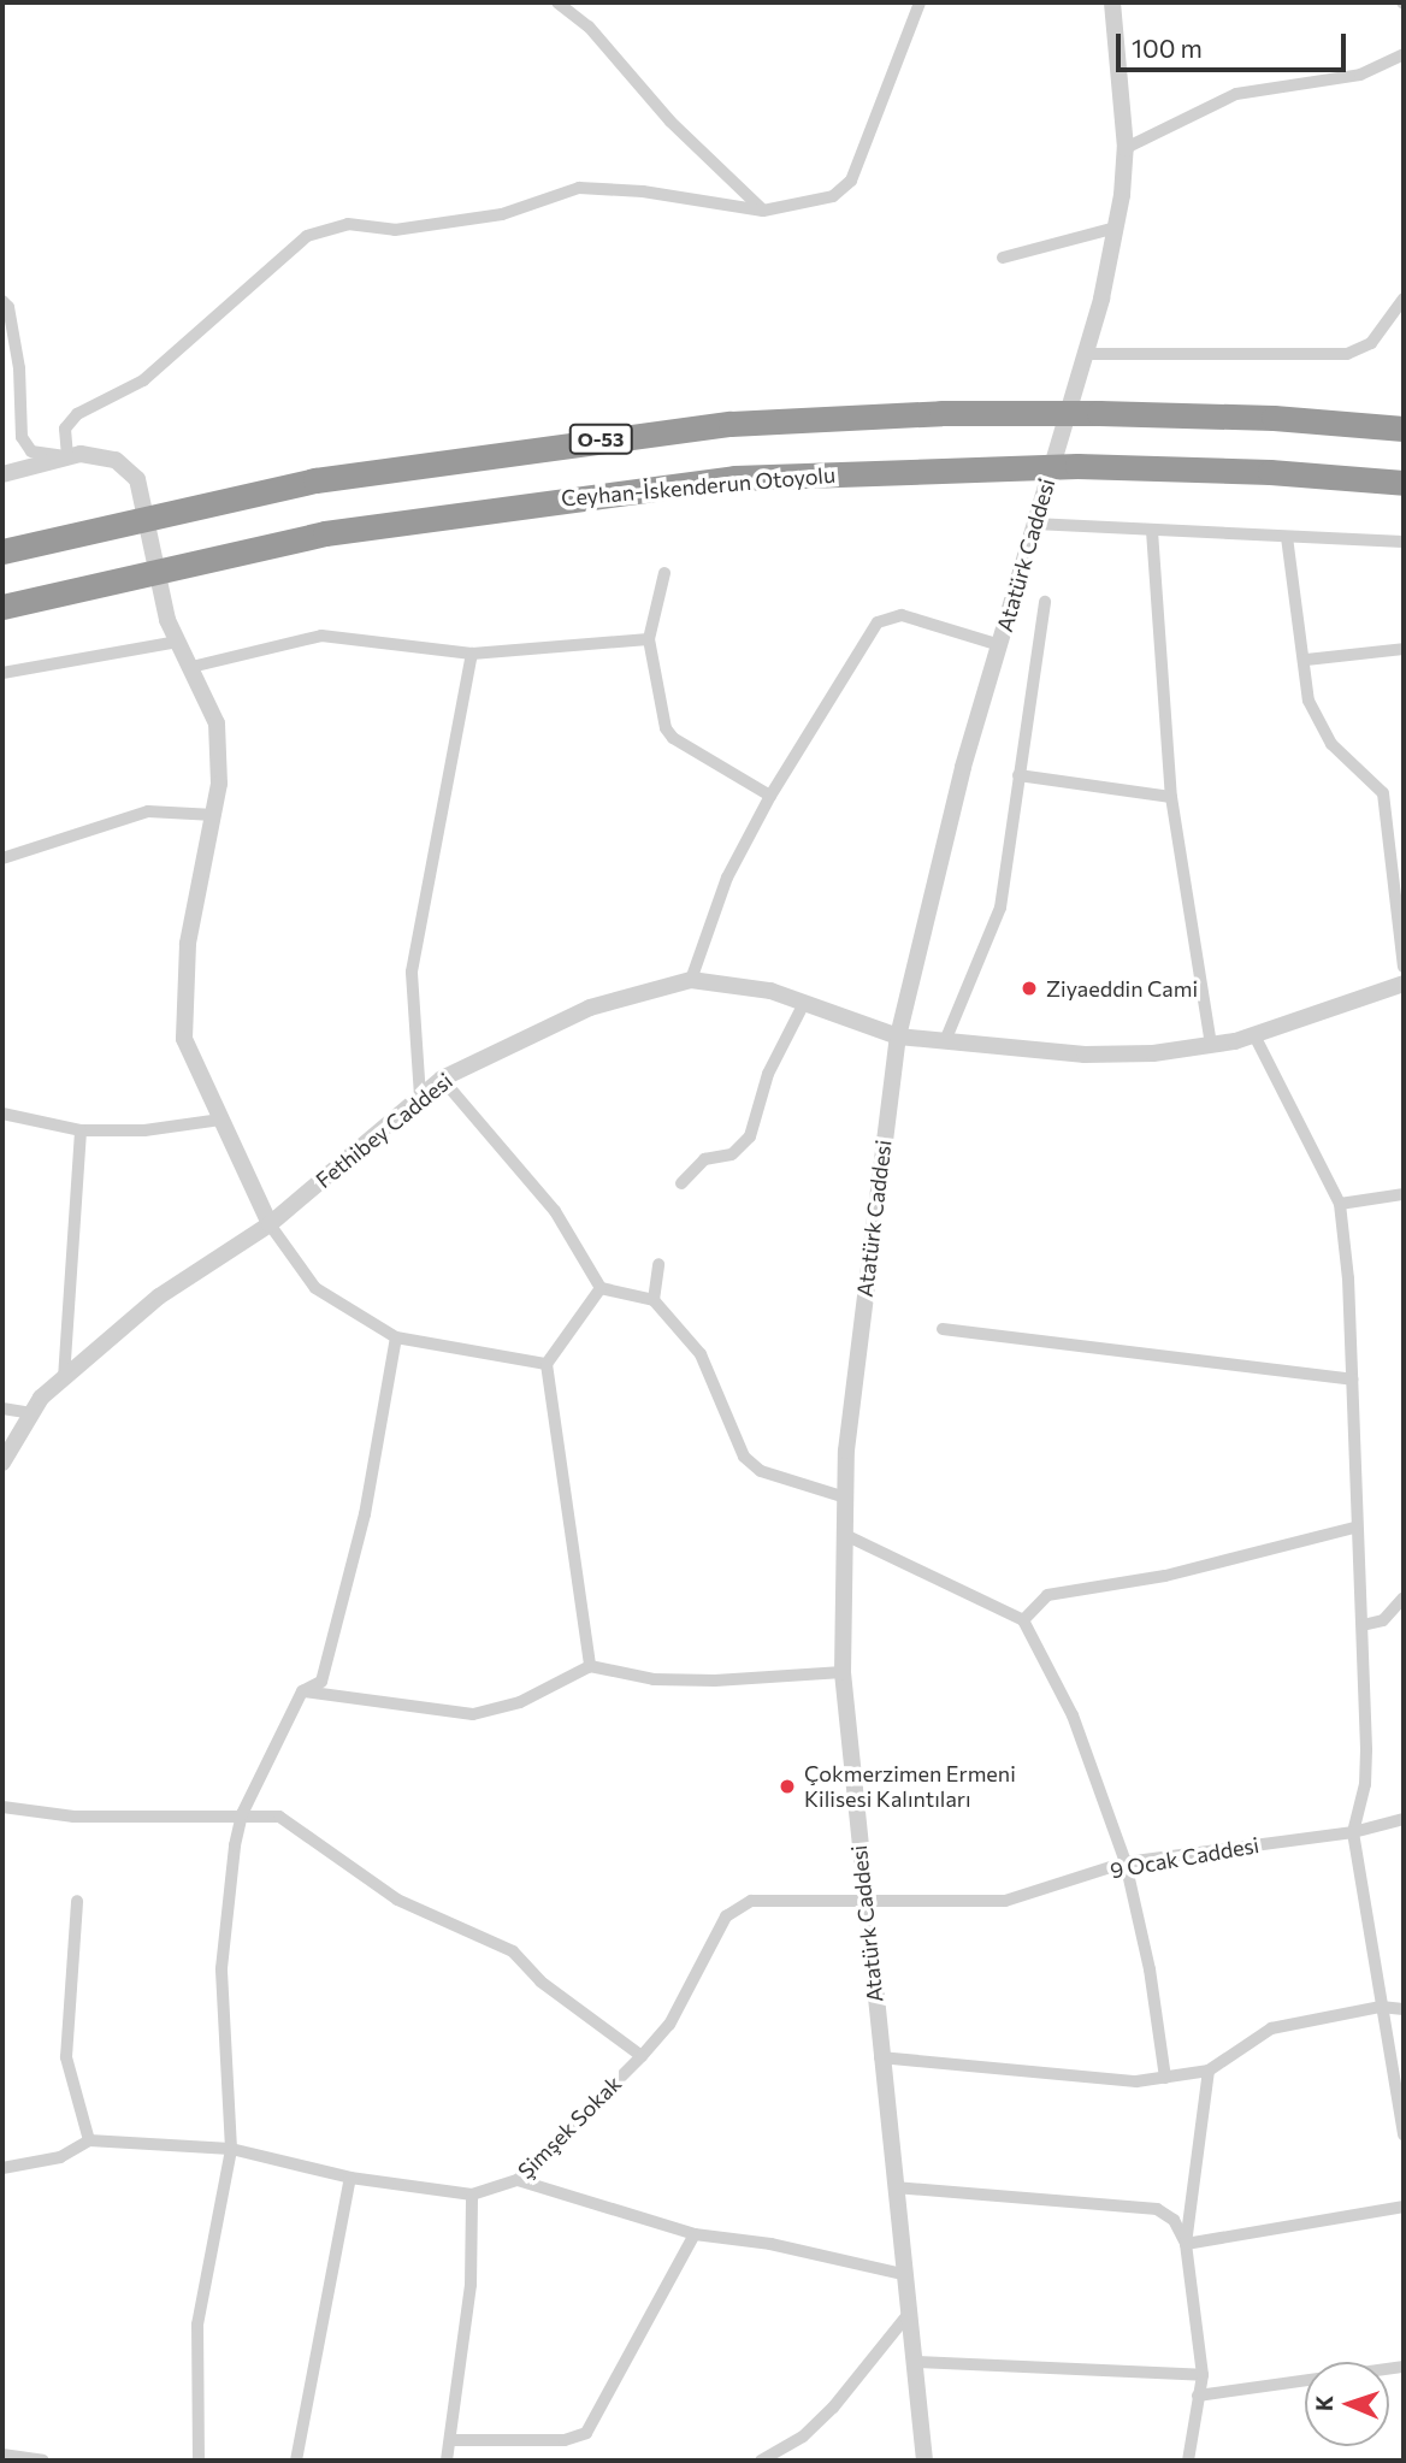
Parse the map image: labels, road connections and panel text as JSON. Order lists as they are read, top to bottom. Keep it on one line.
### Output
{"streets":{"highway":["O-53","Ceyhan-İskenderun Otoyolu"],"street":["Atatürk Caddesi","Fethibey Caddesi","9 Ocak Caddesi","Şimşek Sokak"]},"crossings":[["Atatürk Caddesi","Fethibey Caddesi"],["Atatürk Caddesi","9 Ocak Caddesi"],["Atatürk Caddesi","Şimşek Sokak"],["9 Ocak Caddesi","Şimşek Sokak"]],"places":["Ziyaeddin Cami","Çokmerzimen Ermeni Kilisesi Kalıntıları"],"scale_bar":"100 m","north":"left"}
